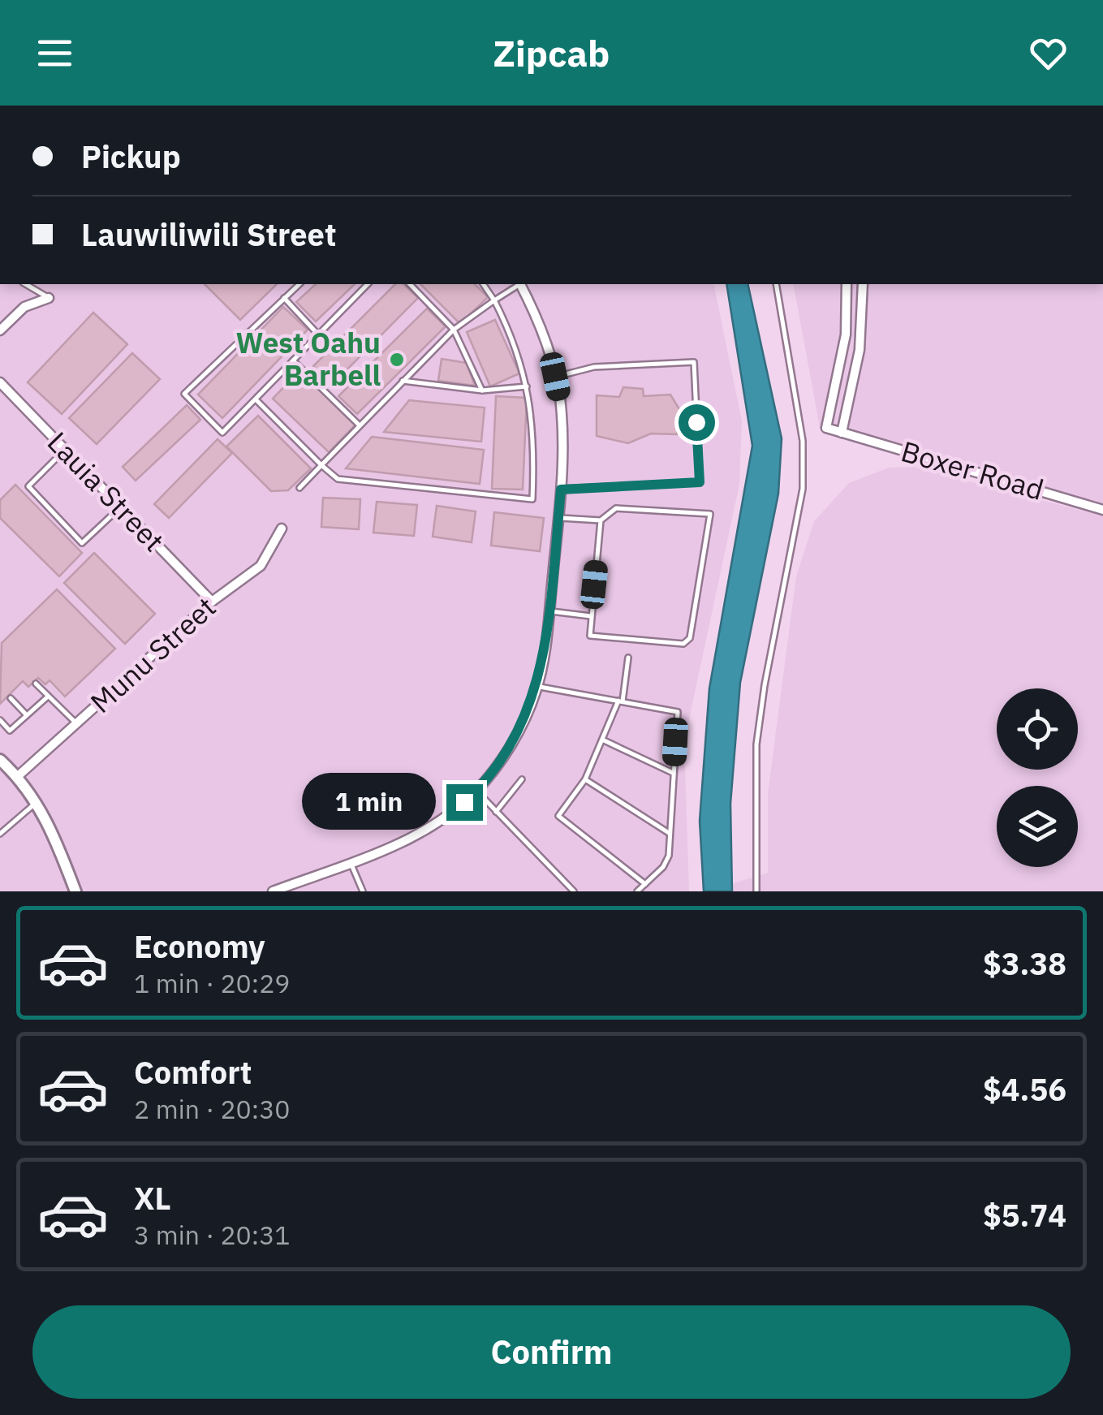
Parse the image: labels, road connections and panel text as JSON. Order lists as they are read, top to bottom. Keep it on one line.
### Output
{"streets":{"street":["Boxer Road","Lauia Street","Munu Street"]},"crossings":[["Lauia Street","Munu Street"]],"places":["West Oahu Barbell"],"page":{"header":"Zipcab","banner":["Pickup","Lauwiliwili Street"],"bubble":"1 min","list":[{"name":"Economy","note":"1 min · 20:29","value":"$3.38"},{"name":"Comfort","note":"2 min · 20:30","value":"$4.56"},{"name":"XL","note":"3 min · 20:31","value":"$5.74"}],"buttons":"Confirm"}}
